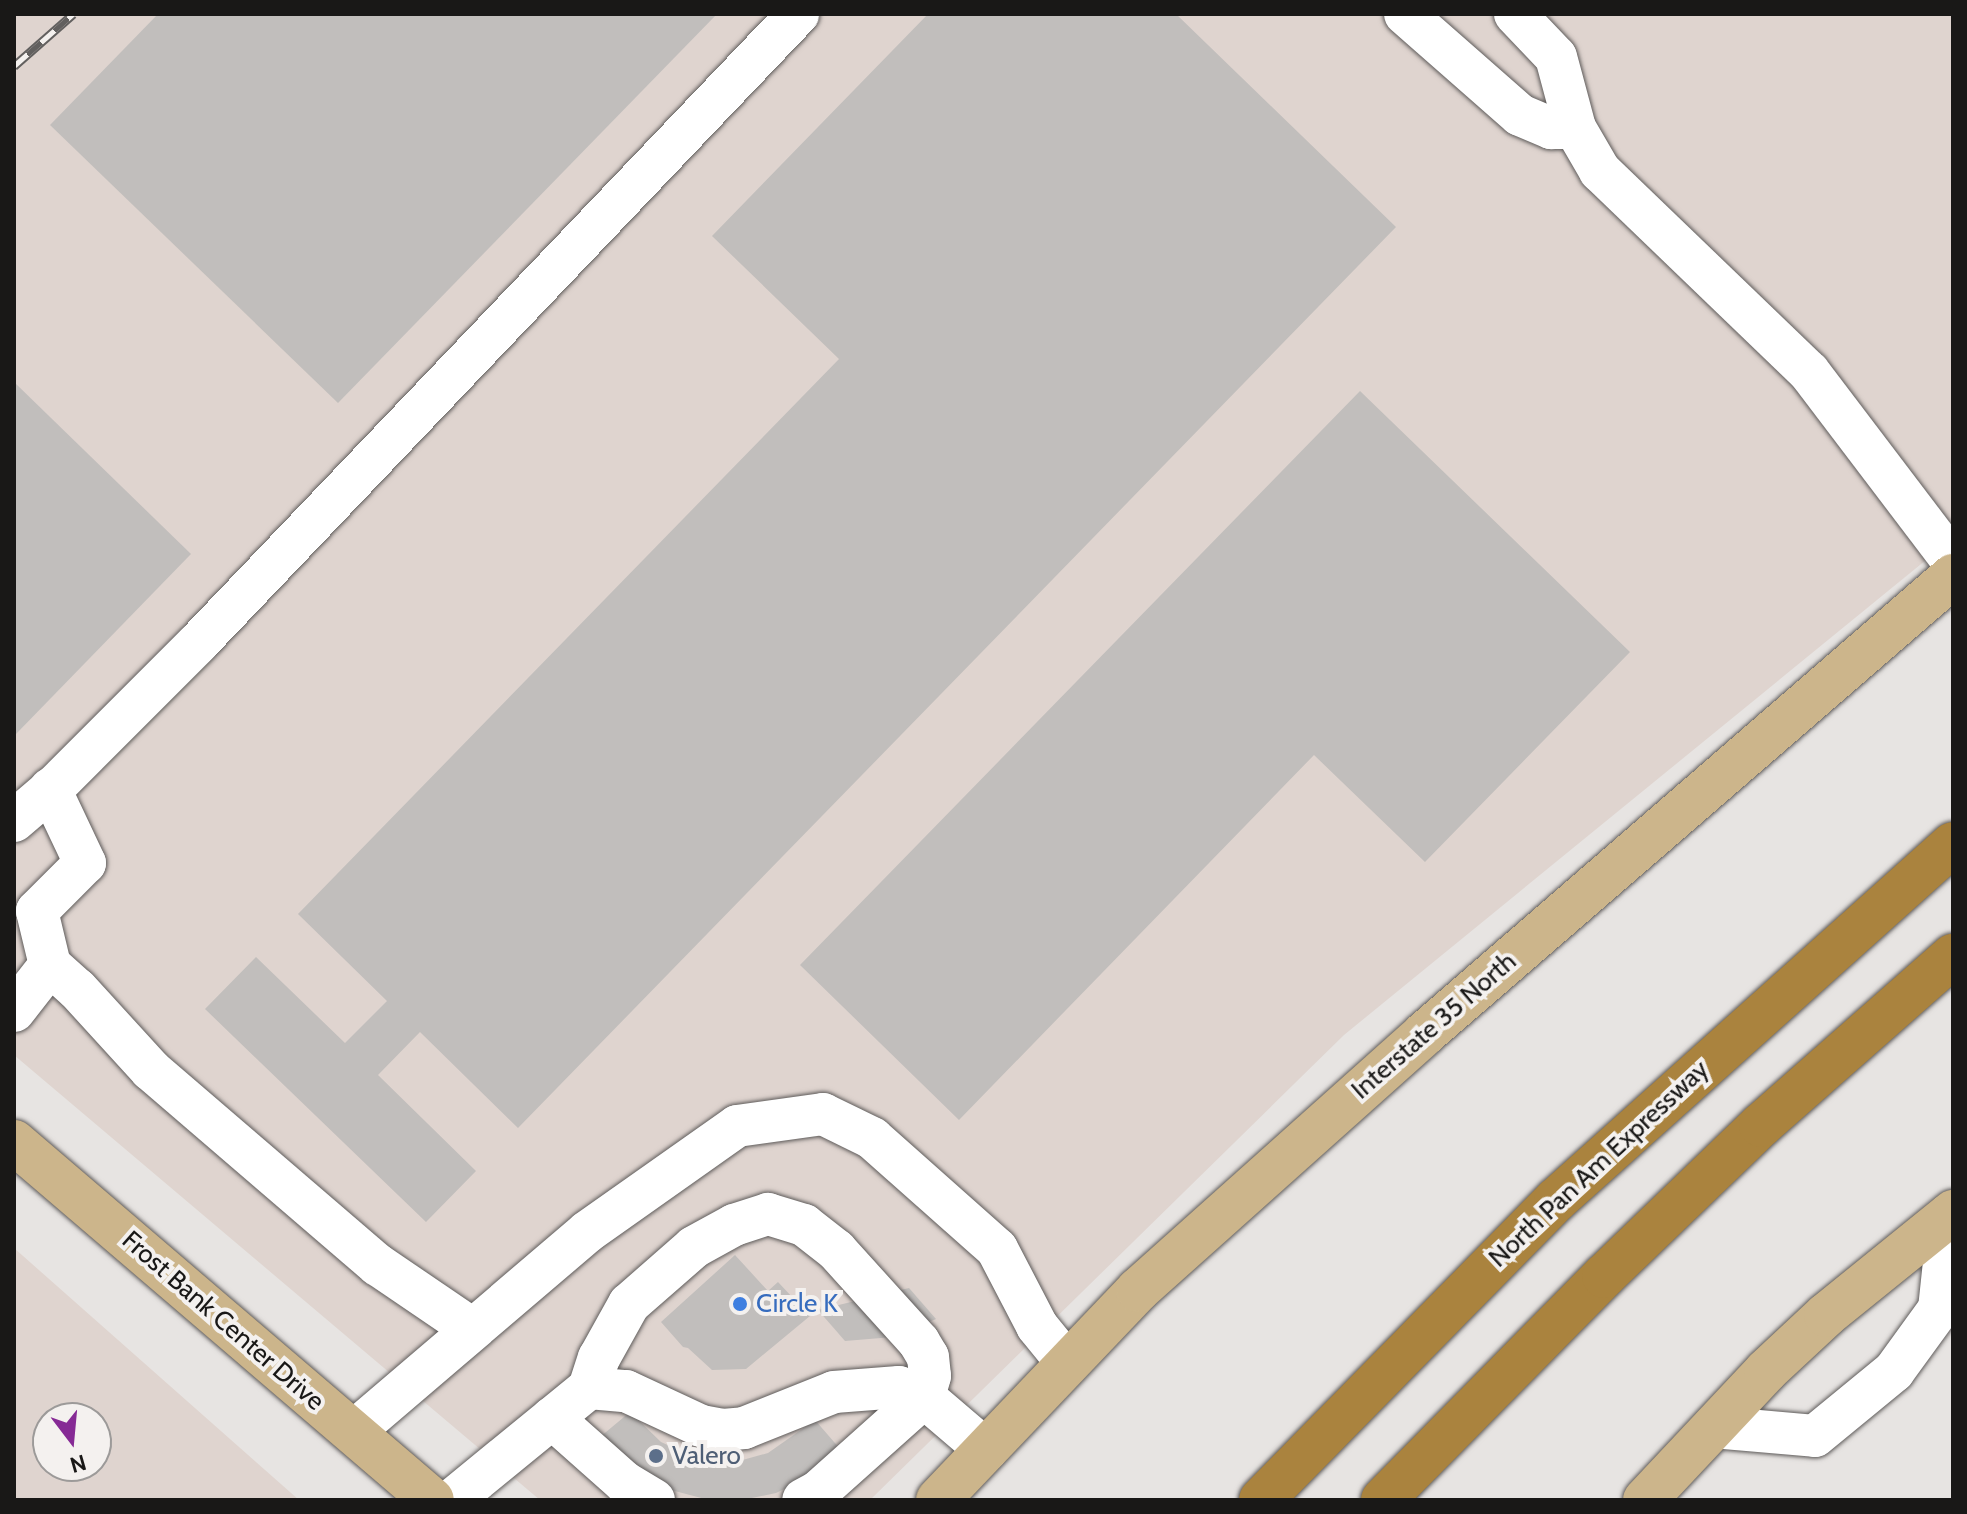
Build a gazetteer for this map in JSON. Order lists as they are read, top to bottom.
{
  "streets": {
    "highway": ["North Pan Am Expressway"],
    "main road": ["Interstate 35 North", "Frost Bank Center Drive"]
  },
  "places": ["Circle K", "Valero"],
  "north": "bottom"
}
